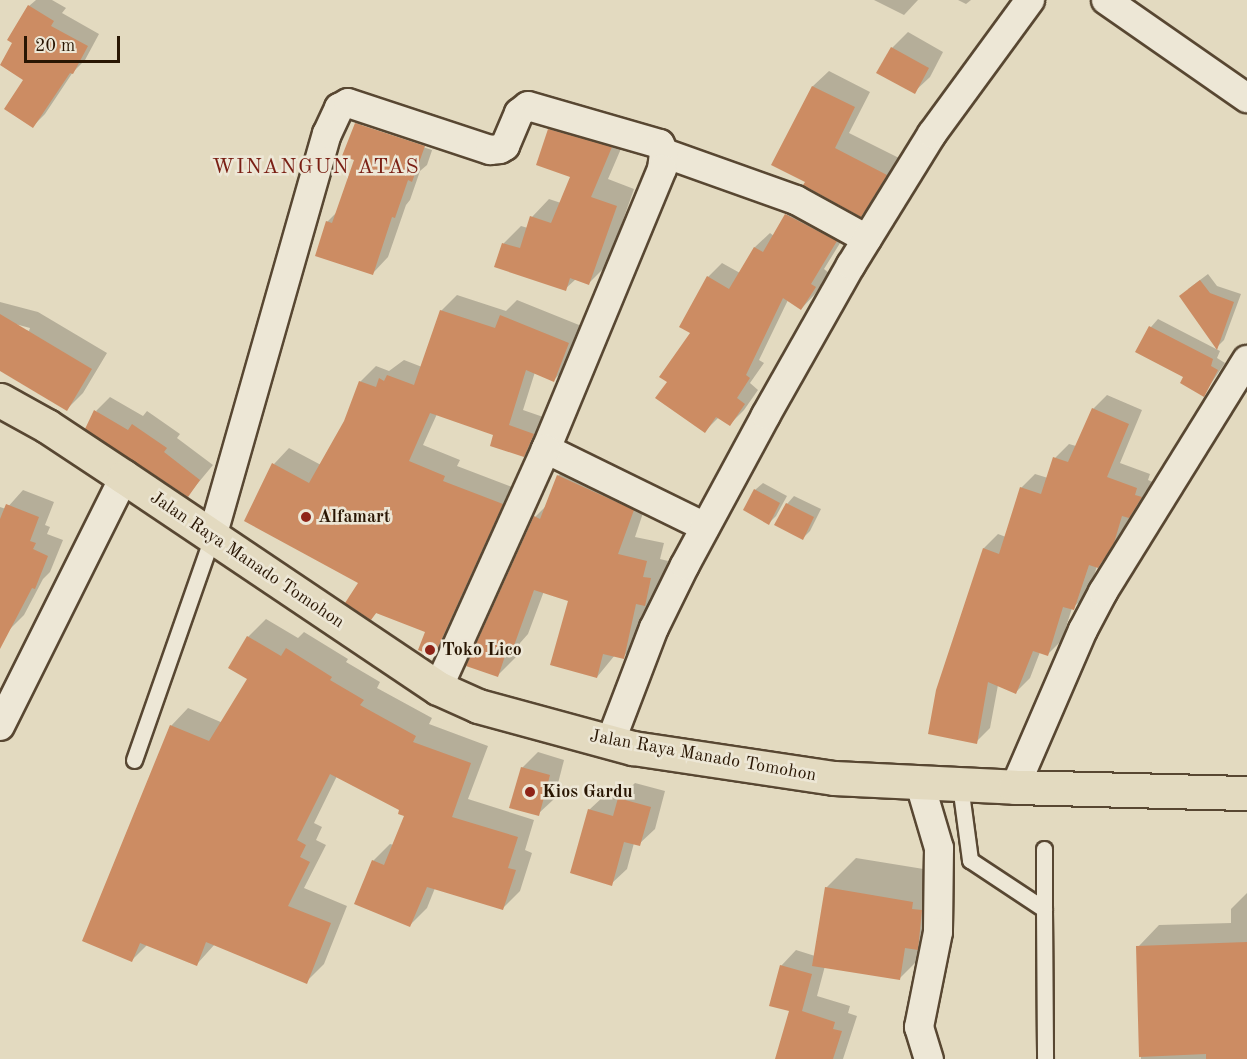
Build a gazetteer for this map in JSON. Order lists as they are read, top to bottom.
{
  "streets": {
    "highway": ["Jalan Raya Manado Tomohon"]
  },
  "districts": ["WINANGUN ATAS"],
  "places": ["Alfamart", "Toko Lico", "Kios Gardu"],
  "scale_bar": "20 m"
}
